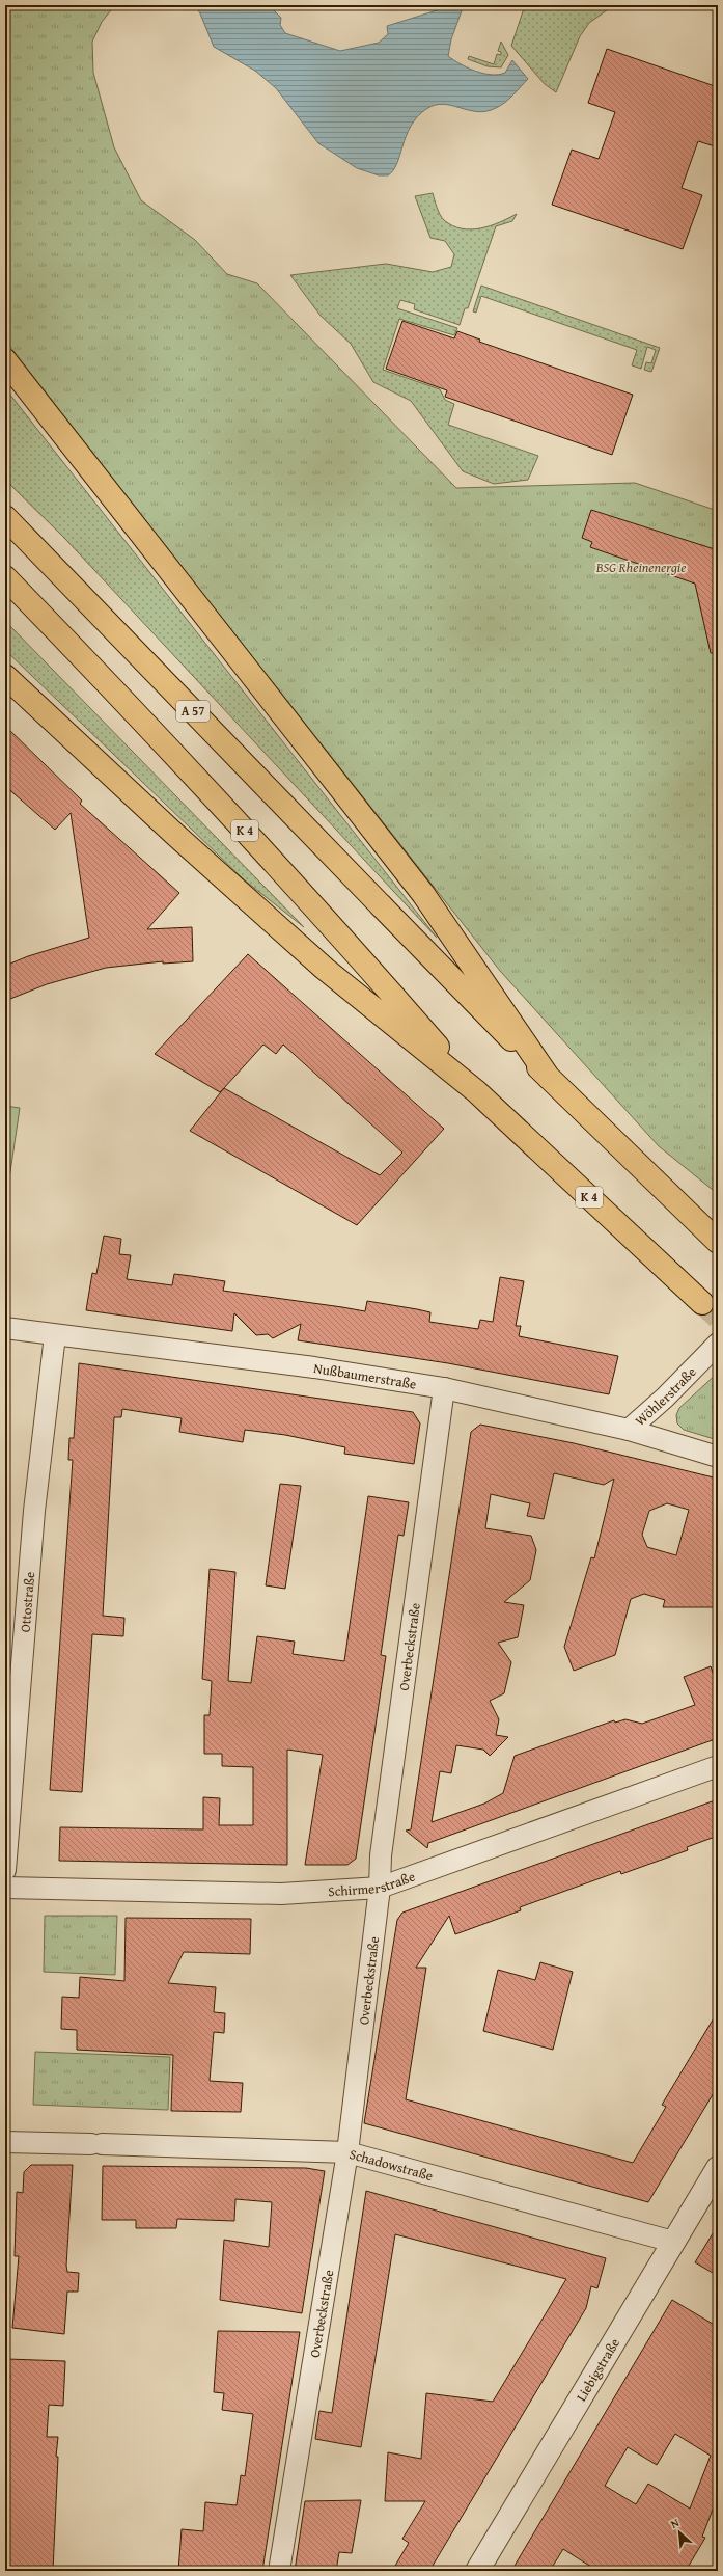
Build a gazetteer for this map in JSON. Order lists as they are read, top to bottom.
{
  "streets": {
    "highway": ["A 57", "K 4"],
    "street": [
      "Nußbaumerstraße",
      "Wöhlerstraße",
      "Ottostraße",
      "Overbeckstraße",
      "Schirmerstraße",
      "Schadowstraße",
      "Liebigstraße"
    ]
  },
  "crossings": [
    ["Nußbaumerstraße", "Wöhlerstraße"],
    ["Nußbaumerstraße", "Ottostraße"],
    ["Nußbaumerstraße", "Overbeckstraße"],
    ["Overbeckstraße", "Schirmerstraße"],
    ["Overbeckstraße", "Schadowstraße"],
    ["Schadowstraße", "Liebigstraße"]
  ],
  "parks": ["BSG Rheinenergie"],
  "north": "top left"
}
